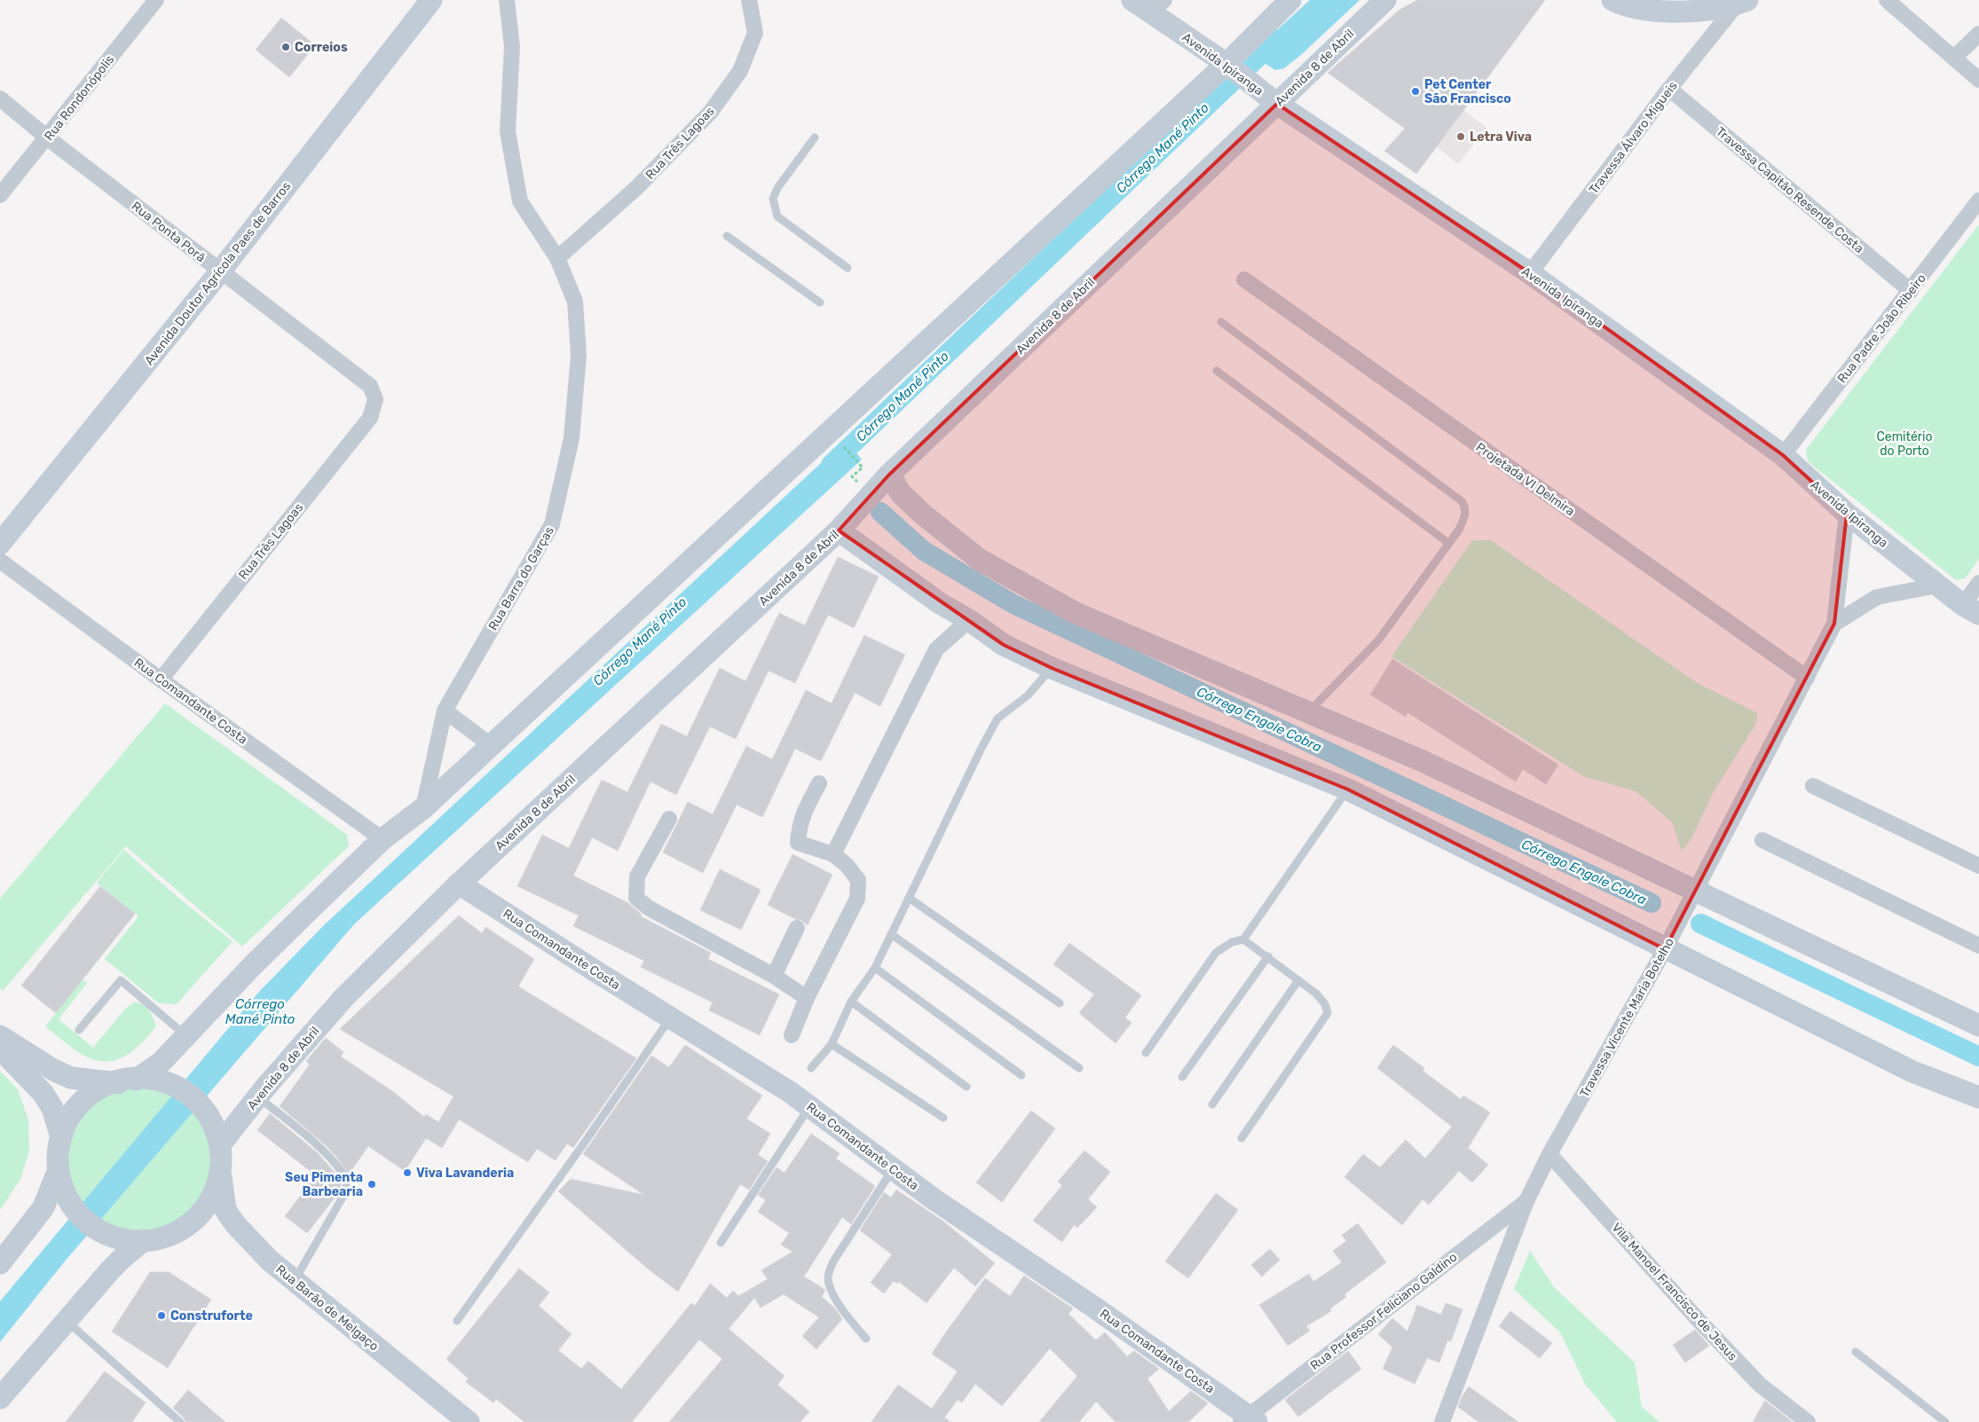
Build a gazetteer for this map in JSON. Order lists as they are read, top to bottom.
{
  "streets": {
    "street": [
      "Avenida Ipiranga",
      "Avenida 8 de Abril",
      "Rua Rondonópolis",
      "Travessa Álvaro Migueis",
      "Rua Três Lagoas",
      "Travessa Capitão Resende Costa",
      "Rua Ponta Porã",
      "Avenida Doutor Agrícola Paes de Barros",
      "Rua Padre João Ribeiro",
      "Projetada VI Delmira",
      "Rua Barra do Garças",
      "Rua Comandante Costa",
      "Travessa Vicente Maria Botelho",
      "Vila Manoel Francisco de Jesus",
      "Rua Barão de Melgaço",
      "Rua Professor Feliciano Galdino"
    ]
  },
  "crossings": [
    ["Avenida Ipiranga", "Avenida 8 de Abril"],
    ["Avenida Ipiranga", "Travessa Álvaro Migueis"],
    ["Avenida Ipiranga", "Rua Padre João Ribeiro"],
    ["Avenida Ipiranga", "Travessa Vicente Maria Botelho"],
    ["Avenida 8 de Abril", "Rua Comandante Costa"],
    ["Rua Rondonópolis", "Rua Ponta Porã"],
    ["Travessa Álvaro Migueis", "Travessa Capitão Resende Costa"],
    ["Rua Três Lagoas", "Rua Ponta Porã"],
    ["Rua Três Lagoas", "Rua Barra do Garças"],
    ["Rua Três Lagoas", "Rua Comandante Costa"],
    ["Travessa Capitão Resende Costa", "Rua Padre João Ribeiro"],
    ["Rua Ponta Porã", "Avenida Doutor Agrícola Paes de Barros"],
    ["Projetada VI Delmira", "Travessa Vicente Maria Botelho"],
    ["Rua Comandante Costa", "Rua Professor Feliciano Galdino"],
    ["Travessa Vicente Maria Botelho", "Vila Manoel Francisco de Jesus"],
    ["Travessa Vicente Maria Botelho", "Rua Professor Feliciano Galdino"]
  ],
  "water": ["Córrego Mané Pinto", "Córrego Engole Cobra"],
  "parks": ["Cemitério do Porto"],
  "places": [
    "Correios",
    "Pet Center São Francisco",
    "Letra Viva",
    "Viva Lavanderia",
    "Seu Pimenta Barbearia",
    "Construforte"
  ]
}
